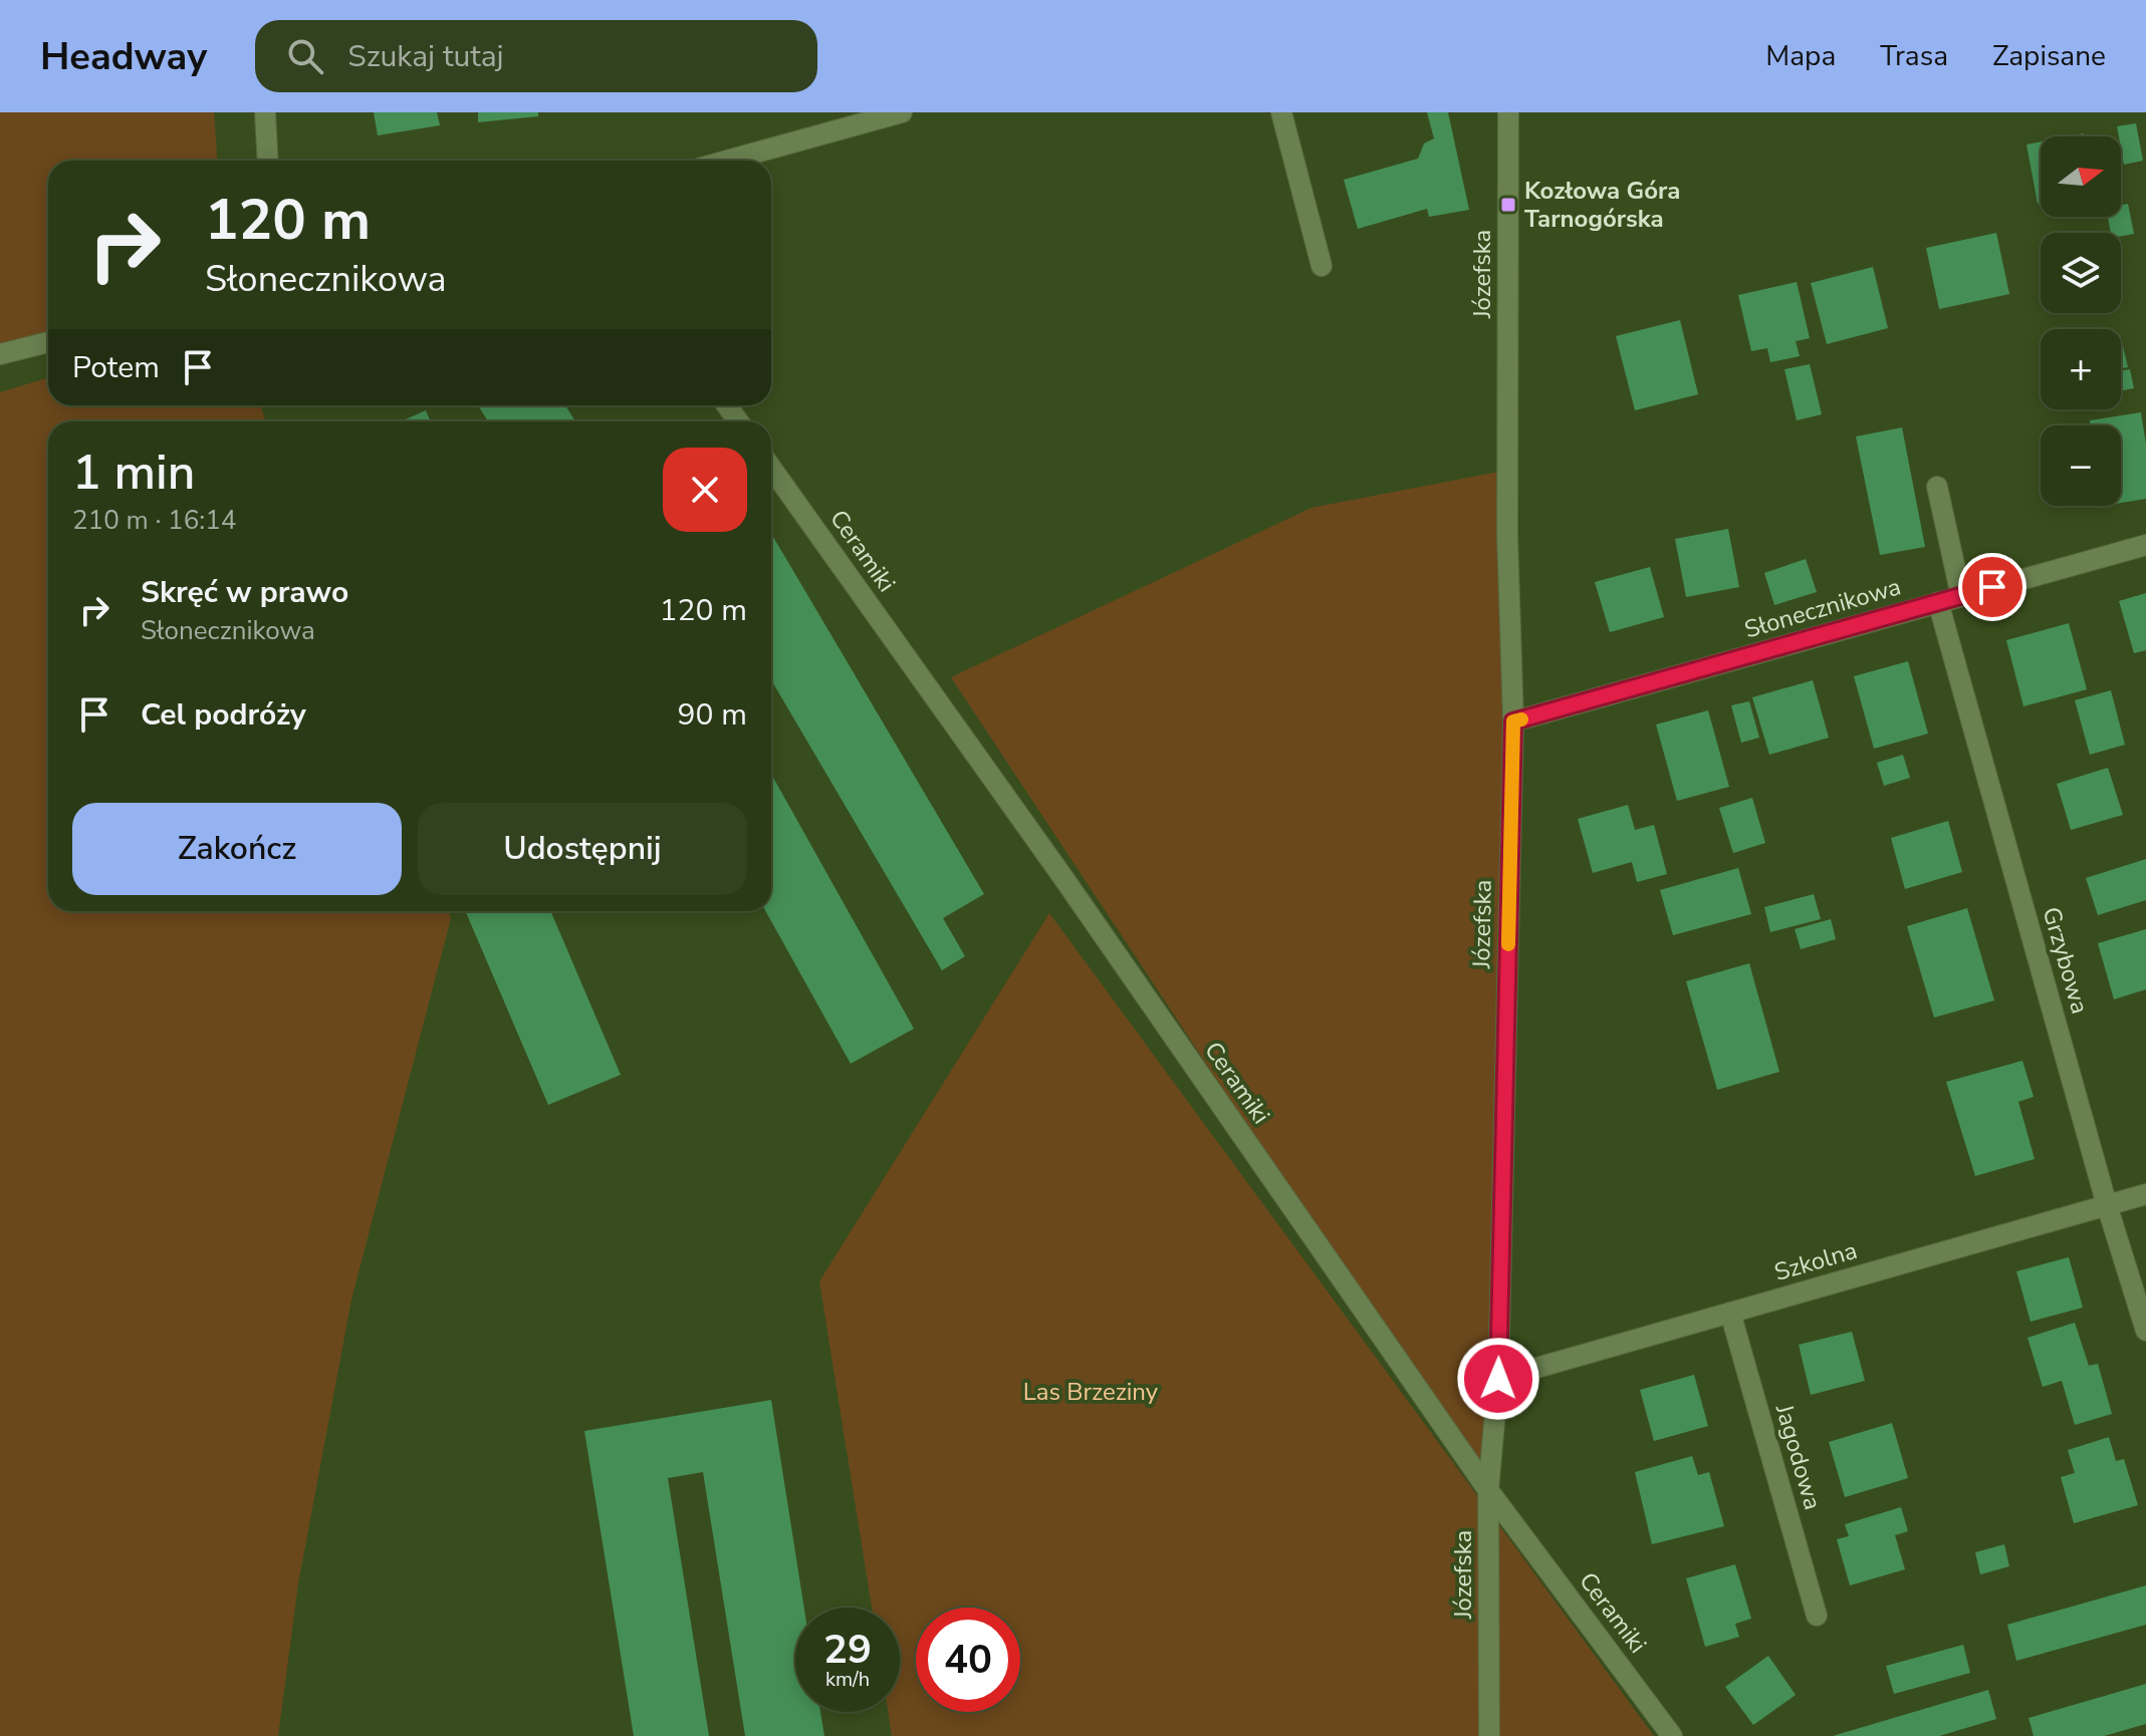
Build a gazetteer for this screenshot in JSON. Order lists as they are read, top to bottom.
{
  "streets": {
    "street": [
      "Józefska",
      "Ceramiki",
      "Słonecznikowa",
      "Grzybowa",
      "Szkolna",
      "Jagodowa"
    ]
  },
  "crossings": [
    ["Józefska", "Ceramiki"],
    ["Józefska", "Słonecznikowa"],
    ["Józefska", "Szkolna"],
    ["Słonecznikowa", "Grzybowa"],
    ["Grzybowa", "Szkolna"],
    ["Szkolna", "Jagodowa"]
  ],
  "parks": ["Las Brzeziny"],
  "places": {
    "transit": ["Kozłowa Góra Tarnogórska"]
  },
  "north": "right",
  "page": {
    "header": "Headway",
    "search": "Szukaj tutaj",
    "nav": ["Mapa", "Trasa", "Zapisane"],
    "map_buttons": ["+", "−"],
    "turn": ["120 m", "Słonecznikowa"],
    "then": "Potem",
    "heading": ["1 min", "210 m · 16:14"],
    "list": [
      {
        "name": "Skręć w prawo",
        "note": "Słonecznikowa",
        "value": "120 m"
      },
      {
        "name": "Cel podróży",
        "value": "90 m"
      }
    ],
    "buttons": ["Zakończ", "Udostępnij"],
    "speed": "29 km/h",
    "limit": "40"
  }
}
